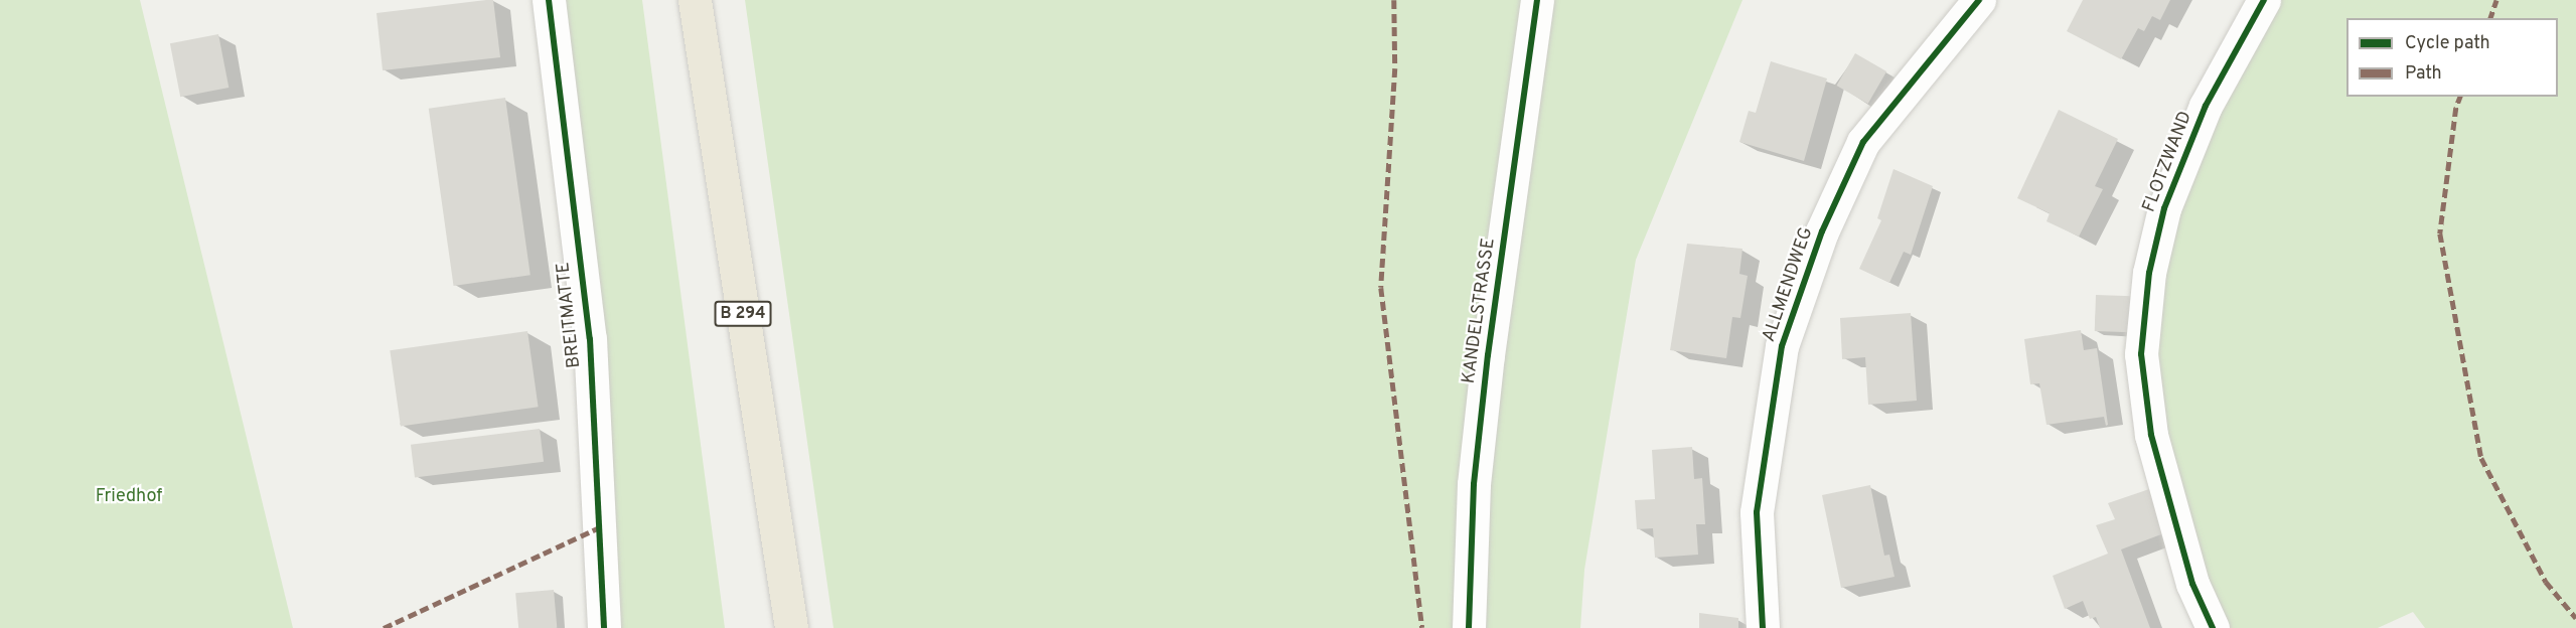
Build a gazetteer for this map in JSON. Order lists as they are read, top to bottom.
{
  "streets": {
    "highway": ["B 294"],
    "street": [
      "FLOTZWAND",
      "ALLMENDWEG",
      "KANDELSTRASSE",
      "BREITMATTE"
    ]
  },
  "parks": ["Friedhof"],
  "legend": ["Cycle path", "Path"]
}
